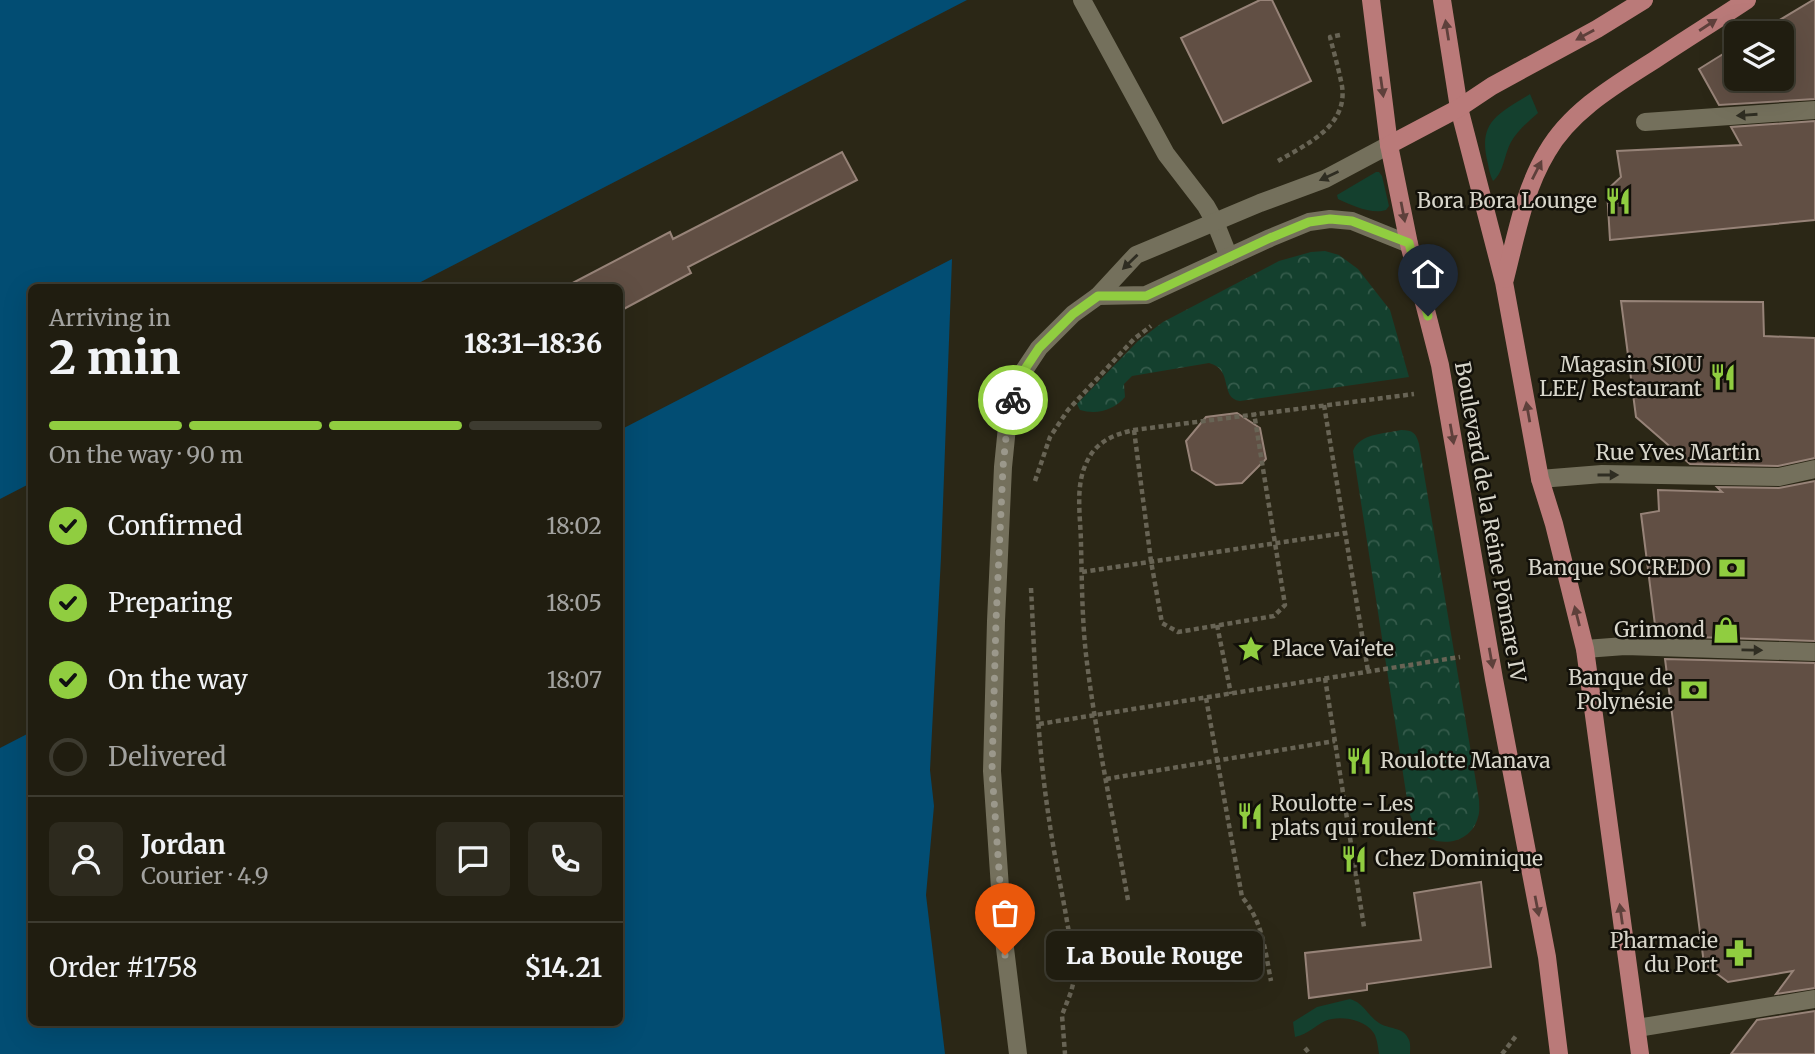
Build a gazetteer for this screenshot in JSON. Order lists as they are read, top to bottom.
{
  "streets": {
    "main road": ["Boulevard de la Reine Pōmare IV"],
    "street": ["Rue Yves Martin"]
  },
  "one_way": ["Rue Yves Martin"],
  "places": {
    "restaurant": [
      "Bora Bora Lounge",
      "Magasin SIOU LEE/ Restaurant",
      "Roulotte Manava",
      "Roulotte - Les plats qui roulent",
      "Chez Dominique"
    ],
    "bank": ["Banque SOCREDO", "Banque de Polynésie"],
    "shop": ["Grimond"],
    "place": ["Place Vai'ete"],
    "pharmacy": ["Pharmacie du Port"],
    "other": ["La Boule Rouge"]
  },
  "page": {
    "heading": ["2 min", "Arriving in", "18:31–18:36"],
    "panel": [
      "Jordan",
      "Courier · 4.9",
      "Order #1758",
      "$14.21"
    ],
    "bar": "On the way · 90 m",
    "list": [
      ["Confirmed", "18:02"],
      ["Preparing", "18:05"],
      ["On the way", "18:07"],
      "Delivered"
    ],
    "bubble": "La Boule Rouge"
  }
}
